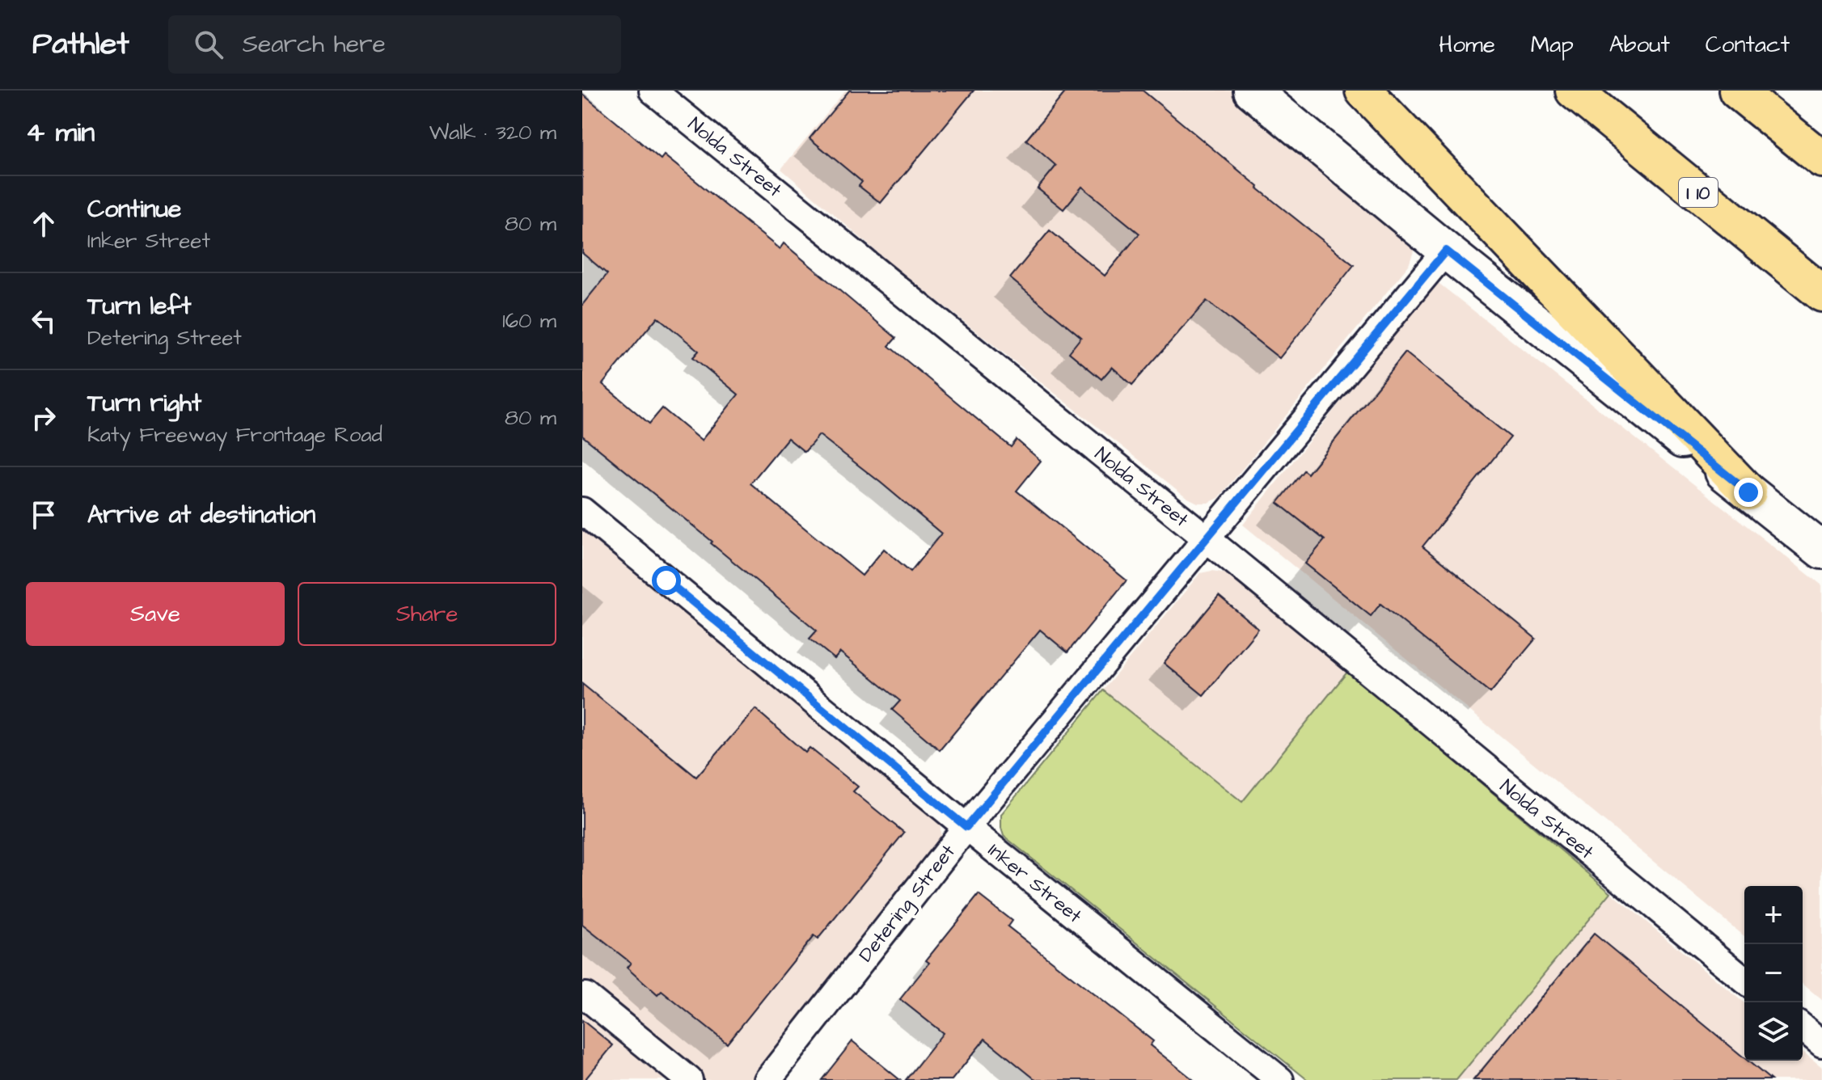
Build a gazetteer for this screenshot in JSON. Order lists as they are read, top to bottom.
{
  "streets": {
    "highway": ["I 10"],
    "street": ["Nolda Street", "Inker Street", "Detering Street"]
  },
  "crossings": [
    ["Nolda Street", "Detering Street"],
    ["Inker Street", "Detering Street"]
  ],
  "page": {
    "header": "Pathlet",
    "search": "Search here",
    "nav": [
      "Home",
      "Map",
      "About",
      "Contact"
    ],
    "heading": ["4 min", "Walk · 320 m"],
    "list": [
      ["Continue", "Inker Street", "80 m"],
      ["Turn left", "Detering Street", "160 m"],
      ["Turn right", "Katy Freeway Frontage Road", "80 m"],
      "Arrive at destination"
    ],
    "buttons": ["Save", "Share"],
    "map_buttons": ["+", "−"]
  }
}
